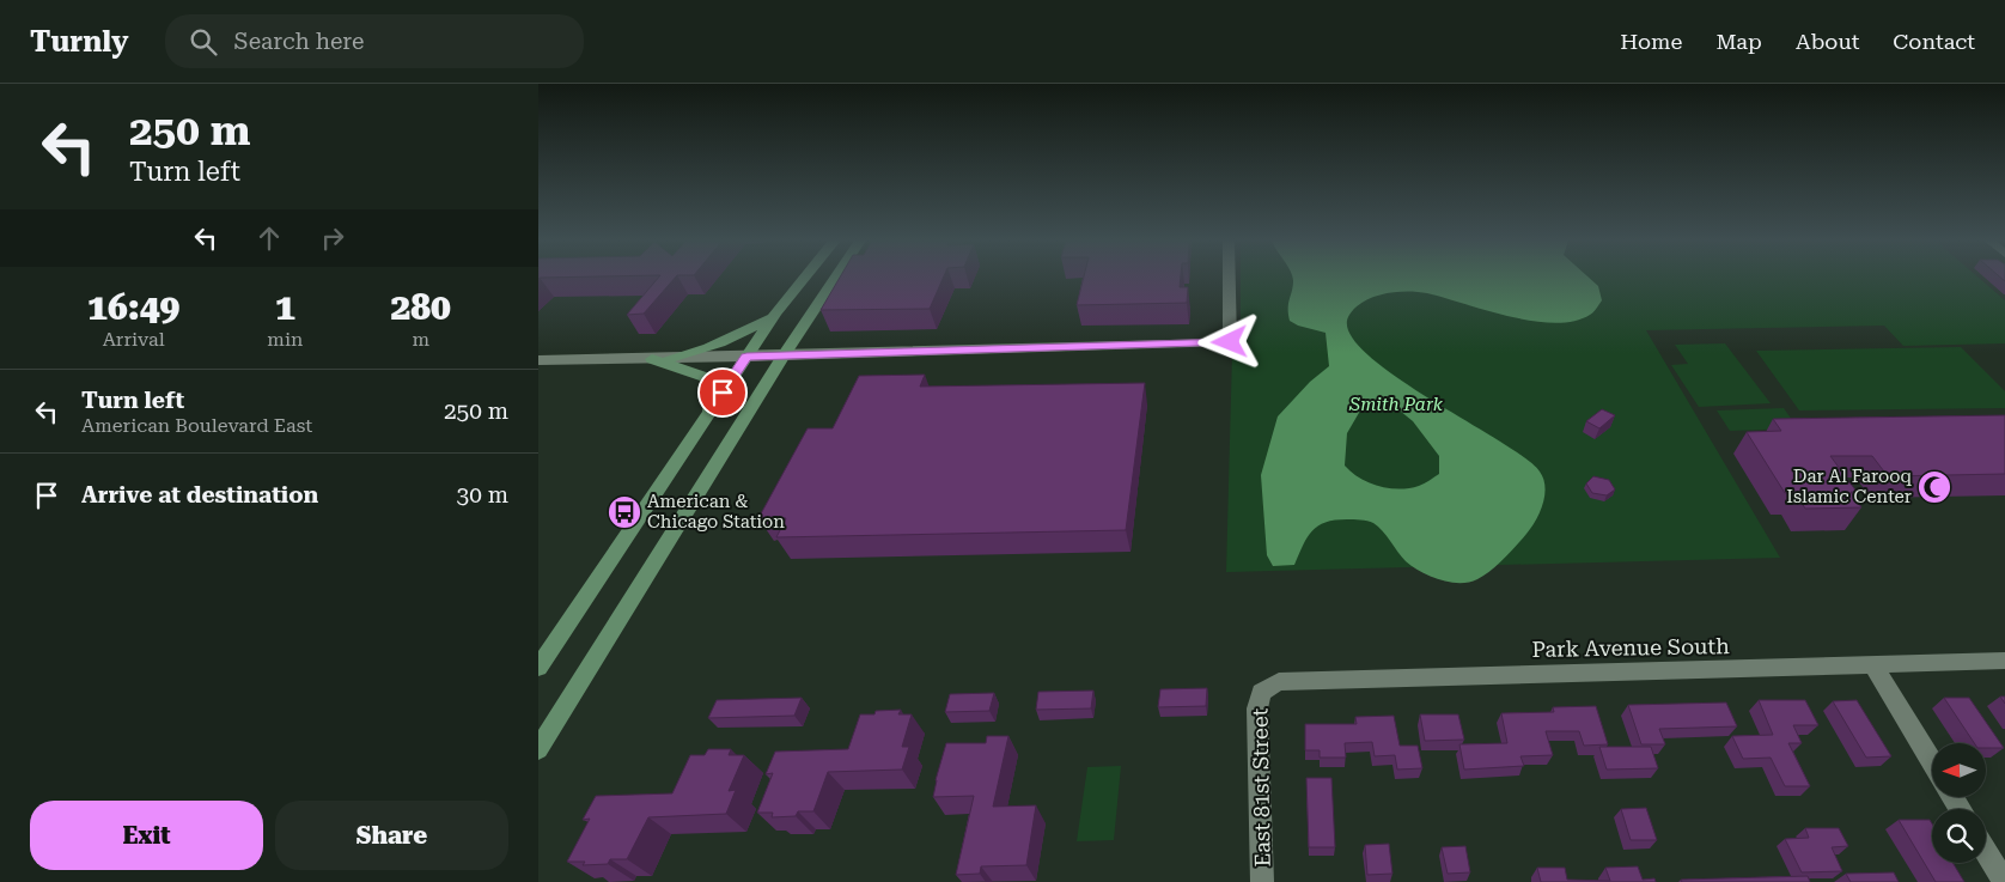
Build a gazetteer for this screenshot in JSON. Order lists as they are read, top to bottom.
{
  "streets": {
    "street": ["Park Avenue South", "East 81st Street"]
  },
  "crossings": [
    ["Park Avenue South", "East 81st Street"]
  ],
  "parks": ["Smith Park"],
  "places": {
    "mosque": ["Dar Al Farooq Islamic Center"],
    "bus stop": ["American & Chicago Station"]
  },
  "north": "left",
  "page": {
    "header": "Turnly",
    "search": "Search here",
    "nav": [
      "Home",
      "Map",
      "About",
      "Contact"
    ],
    "turn": ["250 m", "Turn left"],
    "eta": [
      "16:49",
      "Arrival",
      "1",
      "min",
      "280",
      "m"
    ],
    "list": [
      {
        "name": "Turn left",
        "note": "American Boulevard East",
        "value": "250 m"
      },
      {
        "name": "Arrive at destination",
        "value": "30 m"
      }
    ],
    "buttons": ["Exit", "Share"]
  }
}
